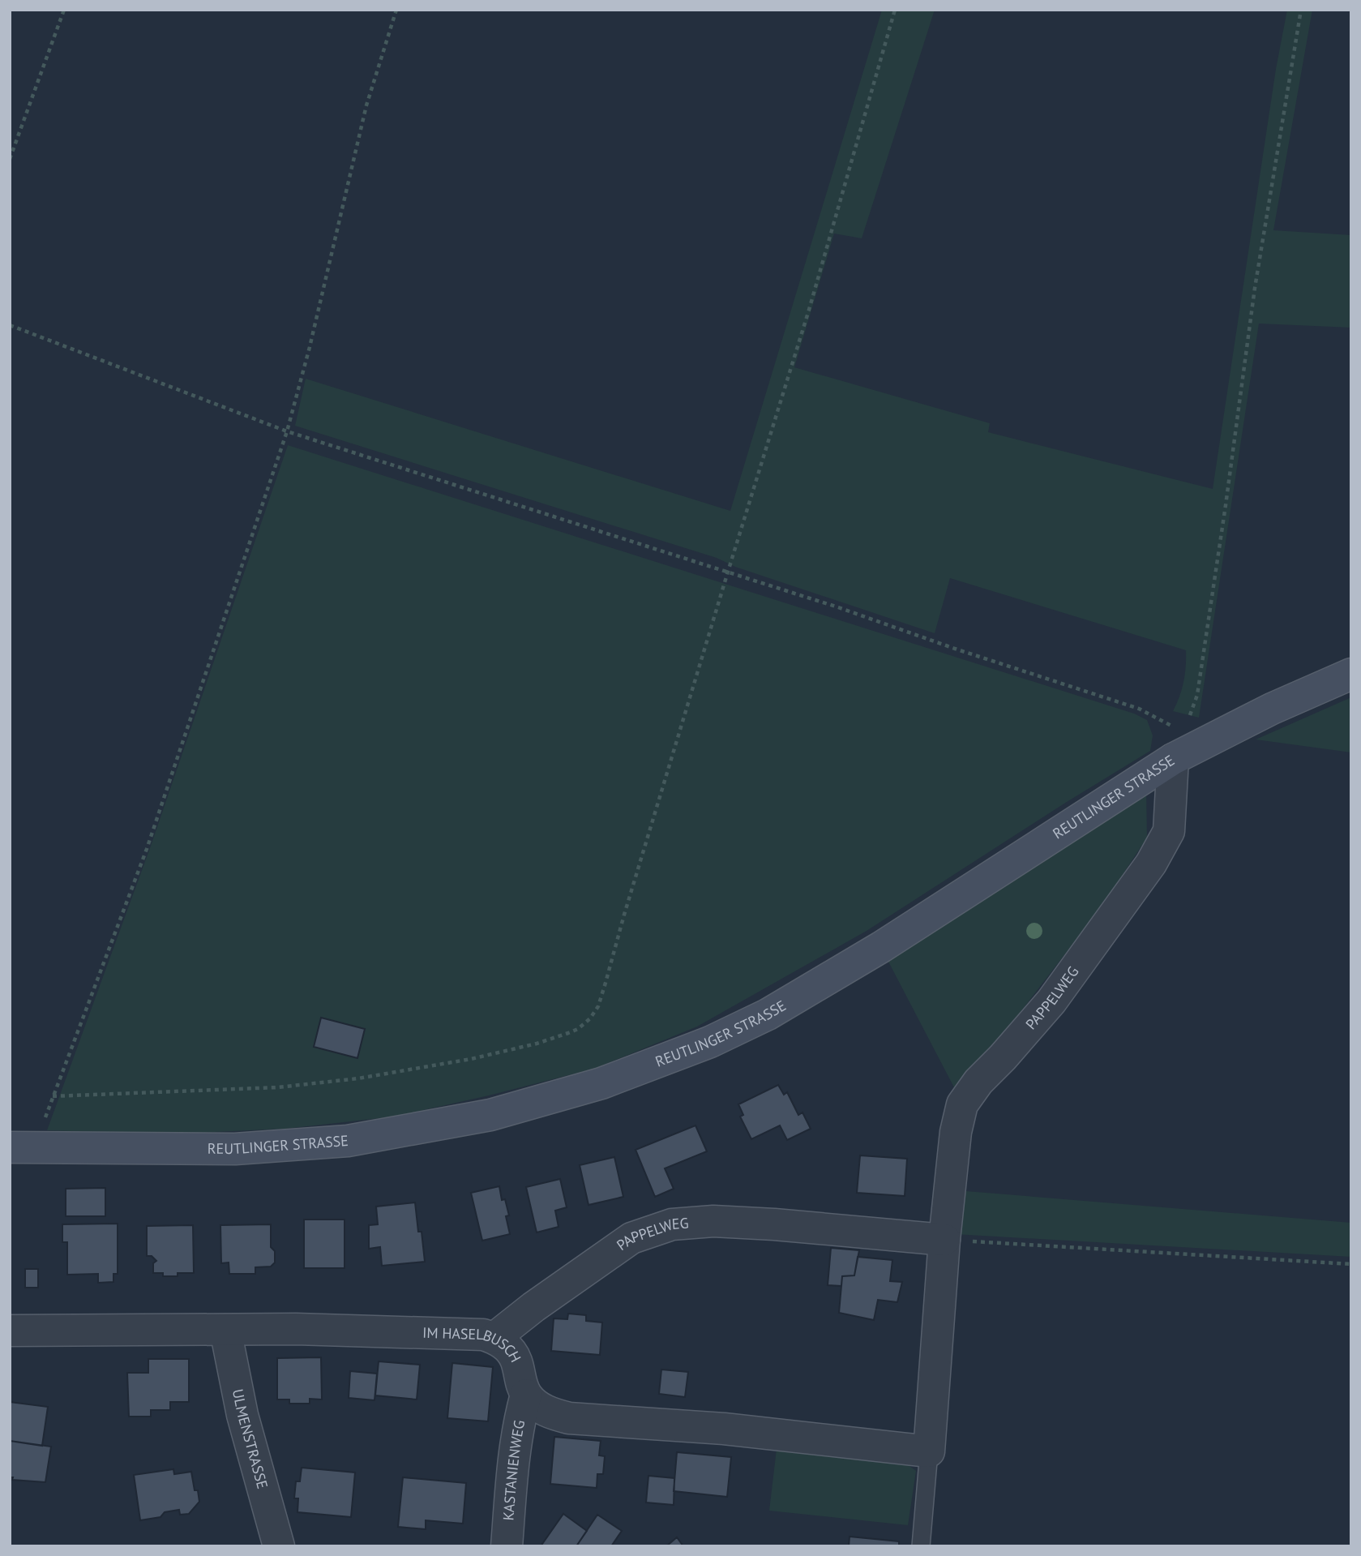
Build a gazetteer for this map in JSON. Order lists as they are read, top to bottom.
{
  "streets": {
    "street": [
      "REUTLINGER STRASSE",
      "PAPPELWEG",
      "IM HASELBUSCH",
      "ULMENSTRASSE",
      "KASTANIENWEG"
    ]
  },
  "crossings": [
    ["REUTLINGER STRASSE", "PAPPELWEG"],
    ["PAPPELWEG", "IM HASELBUSCH"],
    ["IM HASELBUSCH", "ULMENSTRASSE"],
    ["IM HASELBUSCH", "KASTANIENWEG"]
  ]
}
